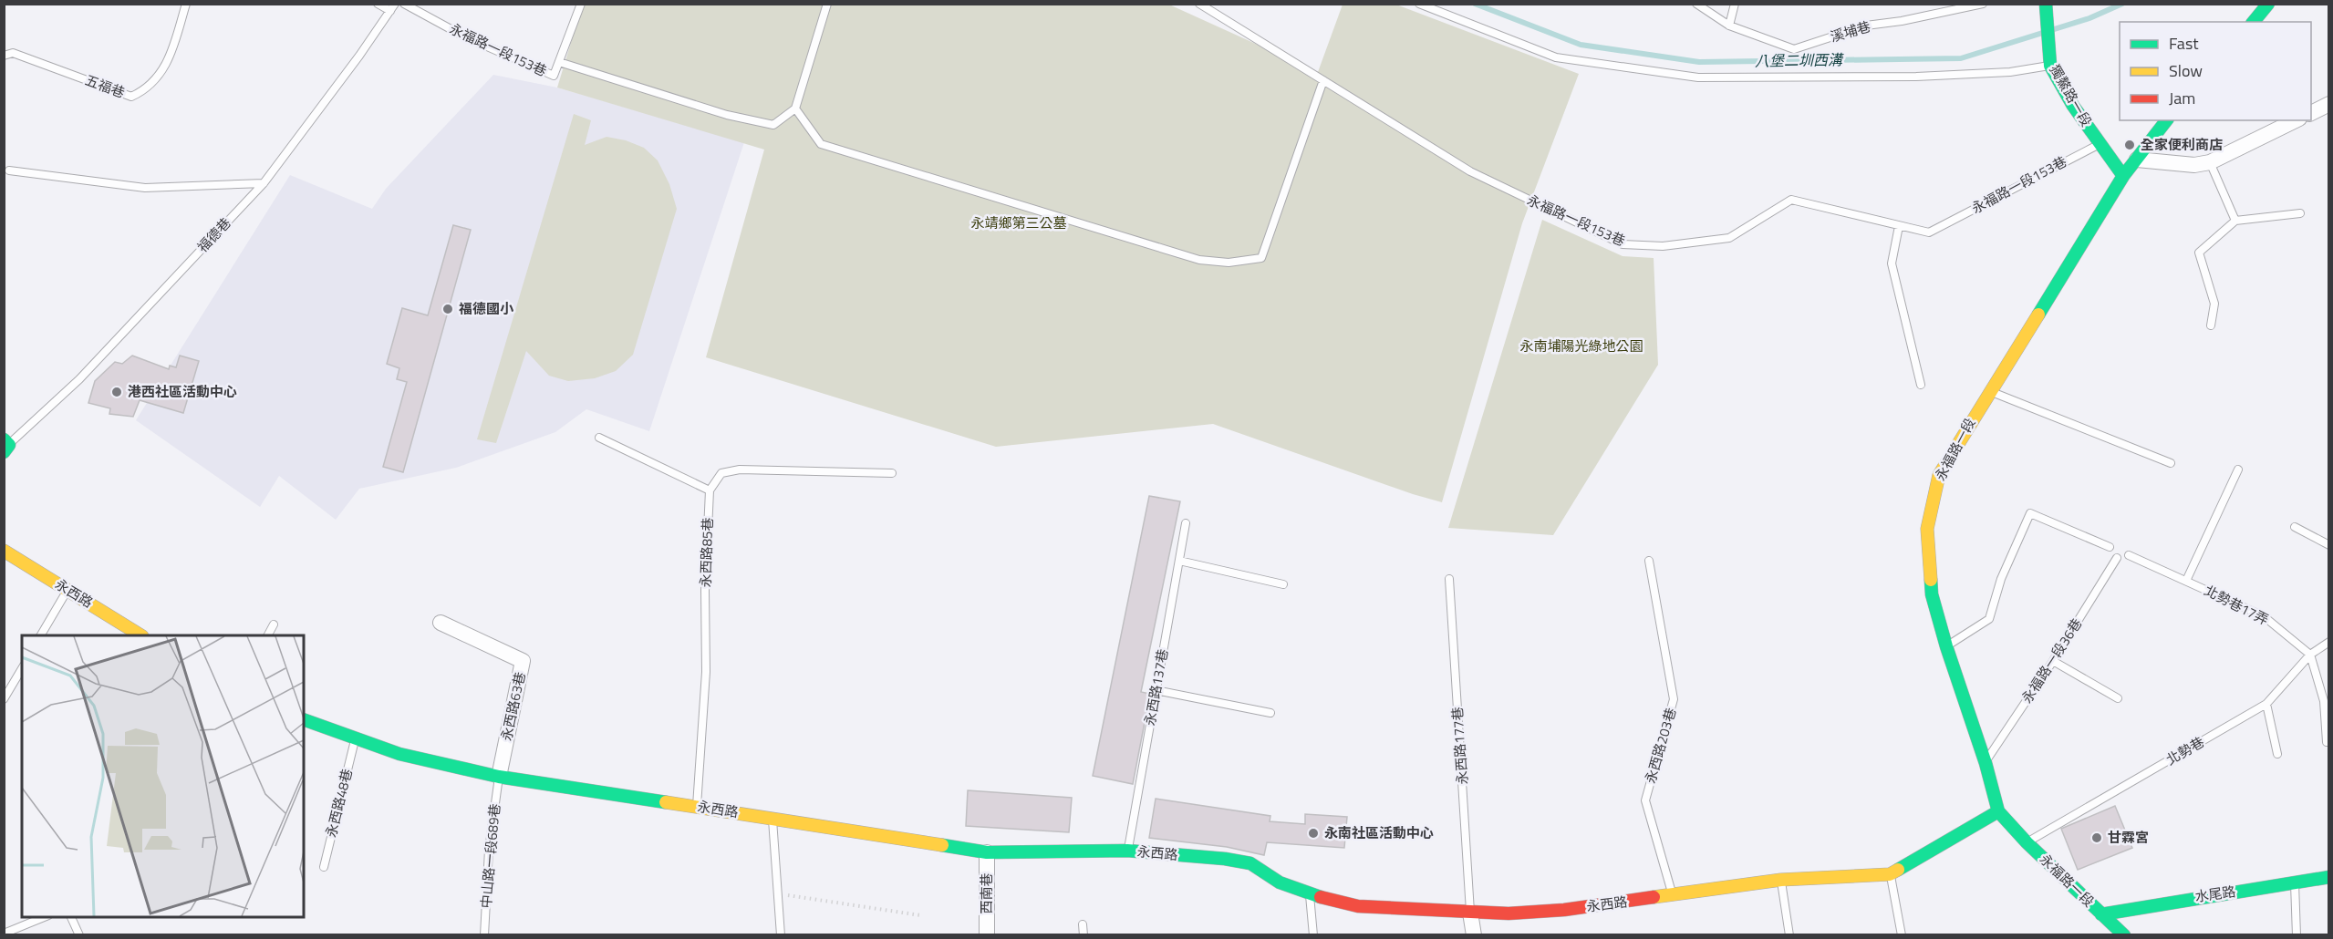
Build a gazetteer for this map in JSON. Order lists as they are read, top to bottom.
{
  "streets": {
    "street": [
      "獨鰲路一段",
      "永福路一段",
      "永西路",
      "永西路63巷",
      "西南巷",
      "水尾路"
    ],
    "lane": [
      "溪埔巷",
      "永福路一段153巷",
      "五福巷",
      "福德巷",
      "永西路85巷",
      "北勢巷17弄",
      "永福路一段36巷",
      "永西路137巷",
      "永西路177巷",
      "永西路203巷",
      "北勢巷",
      "永西路48巷",
      "中山路一段689巷"
    ]
  },
  "crossings": [
    ["永福路一段153巷", "獨鰲路一段"],
    ["獨鰲路一段", "永福路一段"],
    ["永福路一段", "永西路"],
    ["永福路一段", "永福路一段36巷"],
    ["永福路一段", "北勢巷"],
    ["永福路一段", "水尾路"],
    ["永西路85巷", "永西路"],
    ["永西路", "永西路137巷"],
    ["永西路", "永西路63巷"],
    ["永西路", "永西路177巷"],
    ["永西路", "永西路203巷"],
    ["永西路", "永西路48巷"],
    ["永西路", "中山路一段689巷"],
    ["永西路", "西南巷"],
    ["北勢巷17弄", "北勢巷"],
    ["永西路63巷", "中山路一段689巷"]
  ],
  "water": ["八堡二圳西溝"],
  "parks": ["永靖鄉第三公墓", "永南埔陽光綠地公園"],
  "places": [
    "全家便利商店",
    "福德國小",
    "港西社區活動中心",
    "永南社區活動中心",
    "甘霖宮"
  ],
  "legend": ["Fast", "Slow", "Jam"]
}
